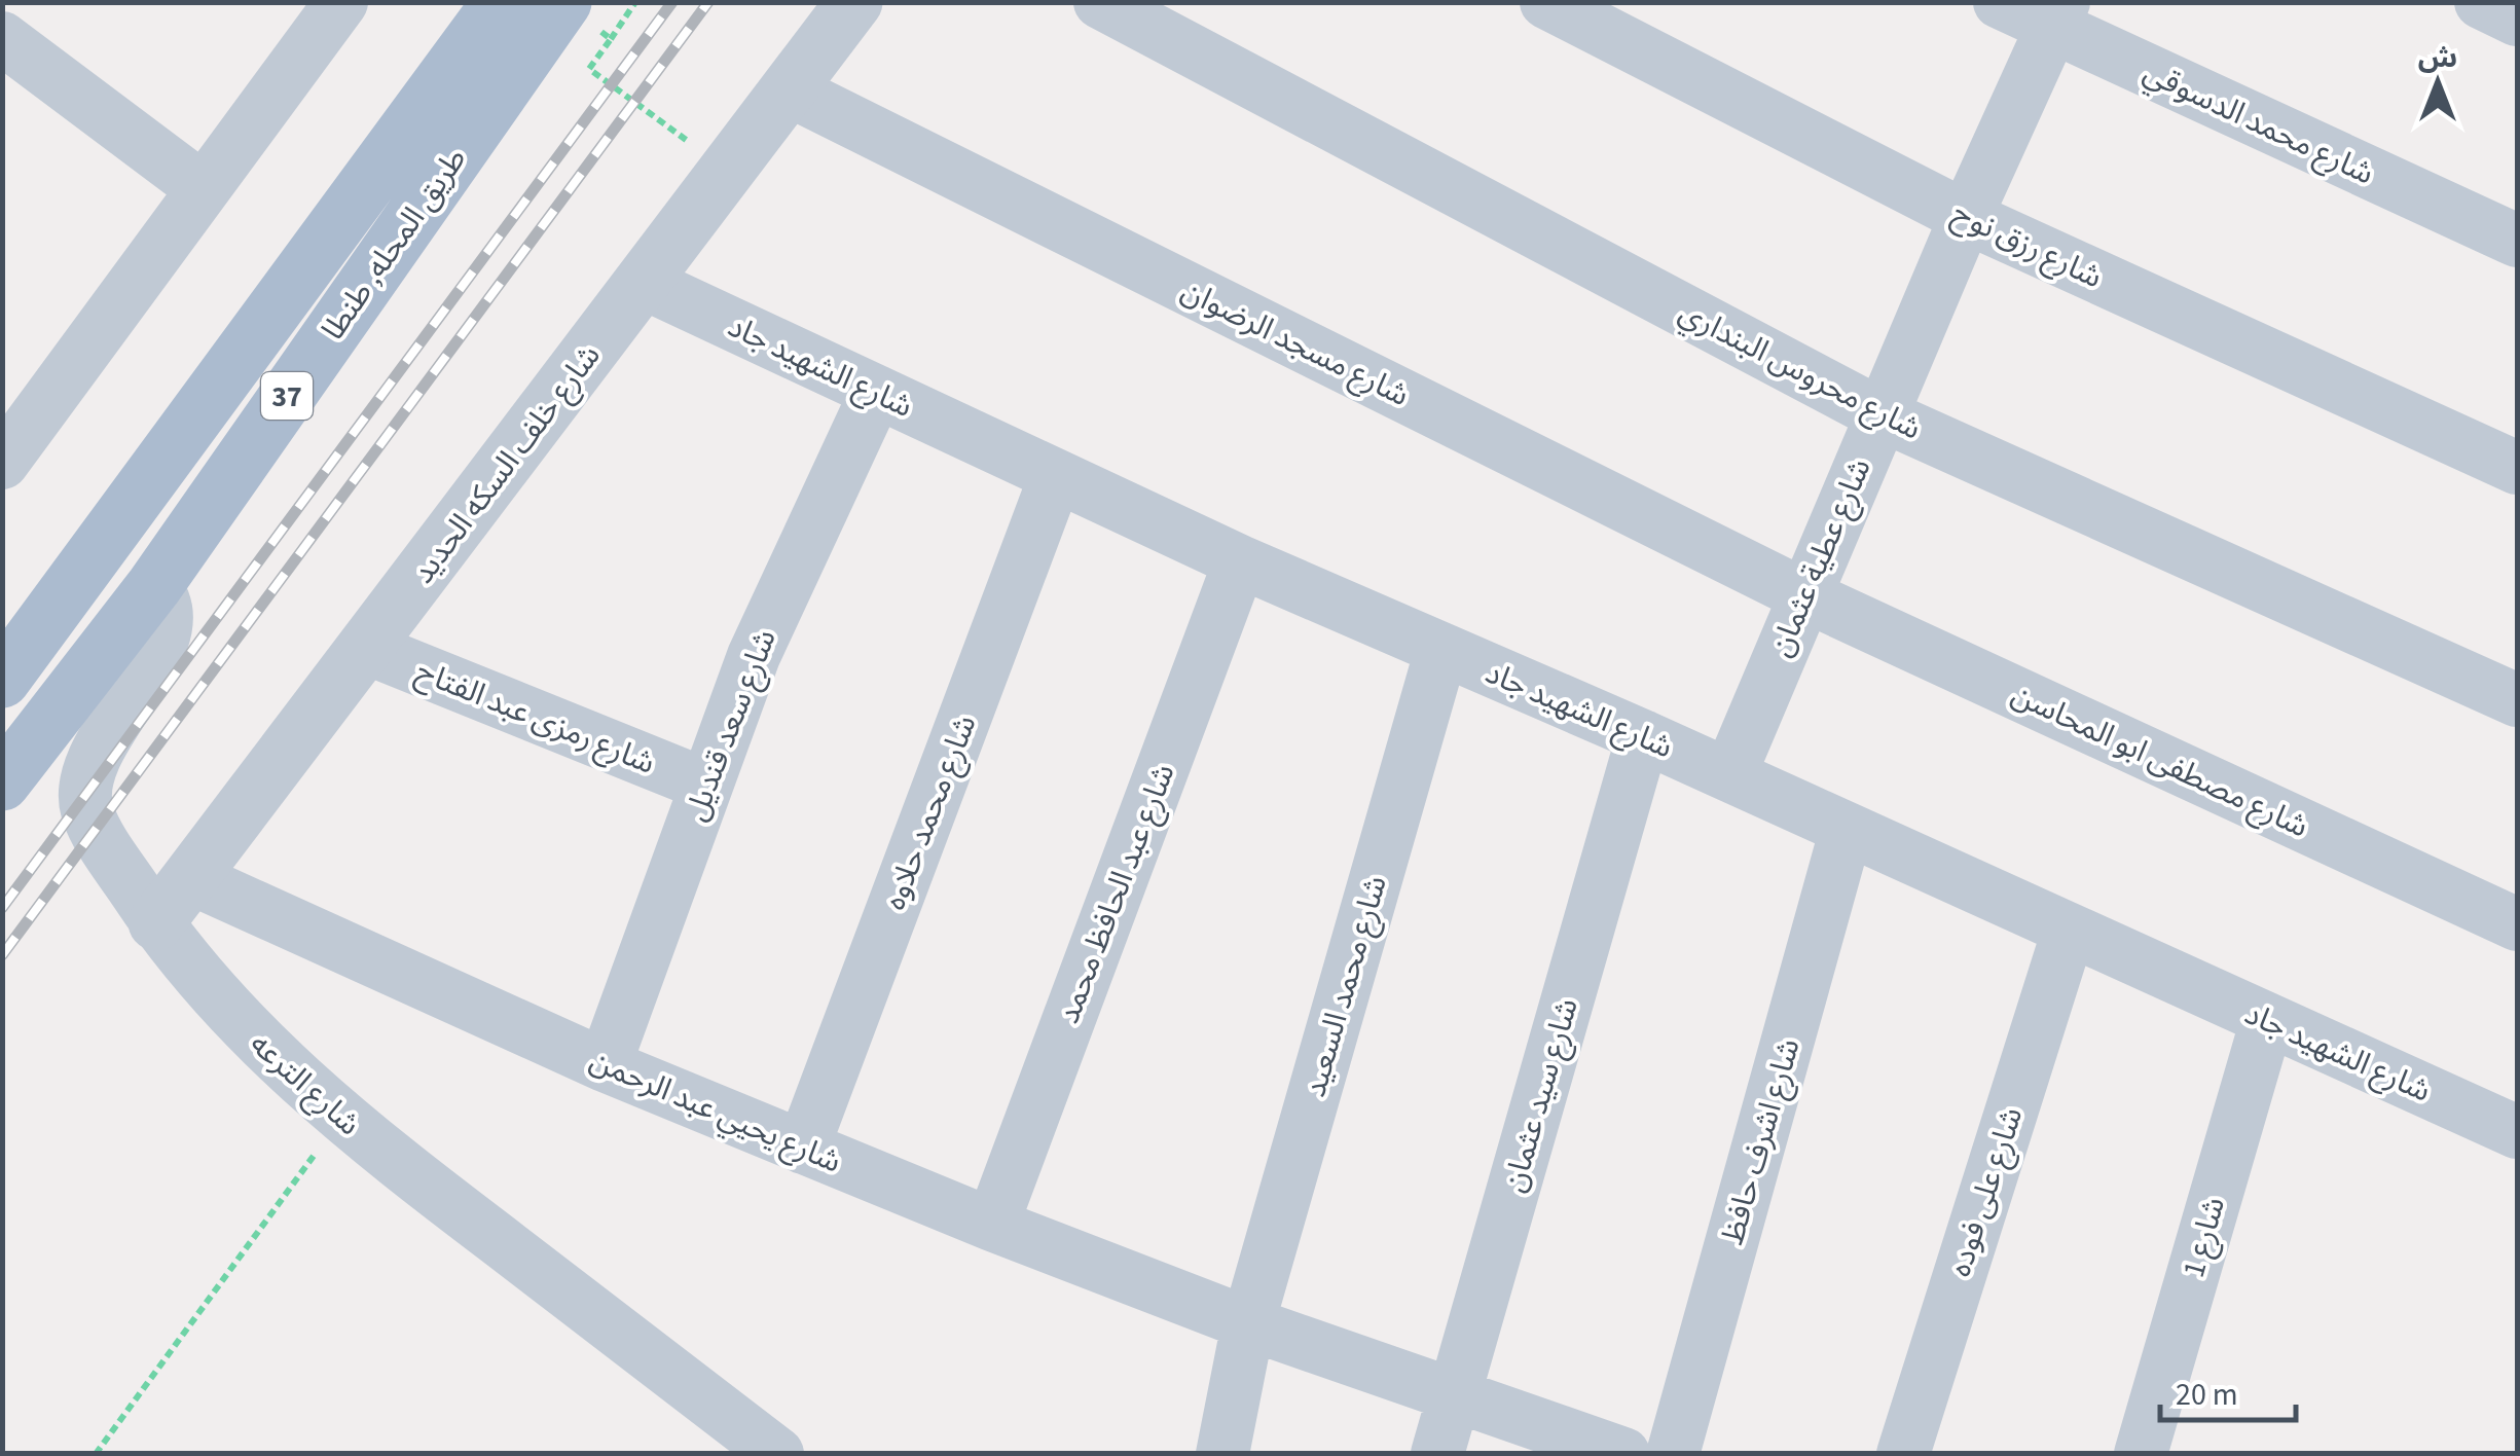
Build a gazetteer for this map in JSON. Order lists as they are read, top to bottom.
{
  "streets": {
    "main road": ["طريق المحله, طنطا", "37"],
    "street": [
      "شارع محمد الدسوقي",
      "شارع رزق نوح",
      "شارع مسجد الرضوان",
      "شارع الشهيد جاد",
      "شارع محروس البنداري",
      "شارع خلف السكه الحديد",
      "شارع عطية عثمان",
      "شارع رمزى عبد الفتاح",
      "شارع سعد قنديل",
      "شارع مصطفى ابو المحاسن",
      "شارع محمد حلاوه",
      "شارع عبد الحافظ محمد",
      "شارع محمد السعيد",
      "شارع الترعه",
      "شارع سيد عثمان",
      "شارع يحيي عبد الرحمن",
      "شارع اشرف حافظ",
      "شارع على فوده",
      "شارع 1"
    ]
  },
  "crossings": [
    ["شارع محمد الدسوقي", "شارع عطية عثمان"],
    ["طريق المحله, طنطا", "شارع الترعه"],
    ["شارع رزق نوح", "شارع عطية عثمان"],
    ["شارع مسجد الرضوان", "شارع خلف السكه الحديد"],
    ["شارع مسجد الرضوان", "شارع عطية عثمان"],
    ["شارع مسجد الرضوان", "شارع مصطفى ابو المحاسن"],
    ["شارع الشهيد جاد", "شارع خلف السكه الحديد"],
    ["شارع الشهيد جاد", "شارع عطية عثمان"],
    ["شارع الشهيد جاد", "شارع سعد قنديل"],
    ["شارع الشهيد جاد", "شارع محمد حلاوه"],
    ["شارع الشهيد جاد", "شارع عبد الحافظ محمد"],
    ["شارع الشهيد جاد", "شارع محمد السعيد"],
    ["شارع الشهيد جاد", "شارع سيد عثمان"],
    ["شارع الشهيد جاد", "شارع اشرف حافظ"],
    ["شارع الشهيد جاد", "شارع على فوده"],
    ["شارع الشهيد جاد", "شارع 1"],
    ["شارع محروس البنداري", "شارع عطية عثمان"],
    ["شارع خلف السكه الحديد", "شارع رمزى عبد الفتاح"],
    ["شارع خلف السكه الحديد", "شارع الترعه"],
    ["شارع خلف السكه الحديد", "شارع يحيي عبد الرحمن"],
    ["شارع عطية عثمان", "شارع مصطفى ابو المحاسن"],
    ["شارع رمزى عبد الفتاح", "شارع سعد قنديل"],
    ["شارع سعد قنديل", "شارع يحيي عبد الرحمن"],
    ["شارع محمد حلاوه", "شارع يحيي عبد الرحمن"],
    ["شارع عبد الحافظ محمد", "شارع يحيي عبد الرحمن"],
    ["شارع محمد السعيد", "شارع يحيي عبد الرحمن"],
    ["شارع سيد عثمان", "شارع يحيي عبد الرحمن"]
  ],
  "scale_bar": "20 m",
  "north": "top"
}
